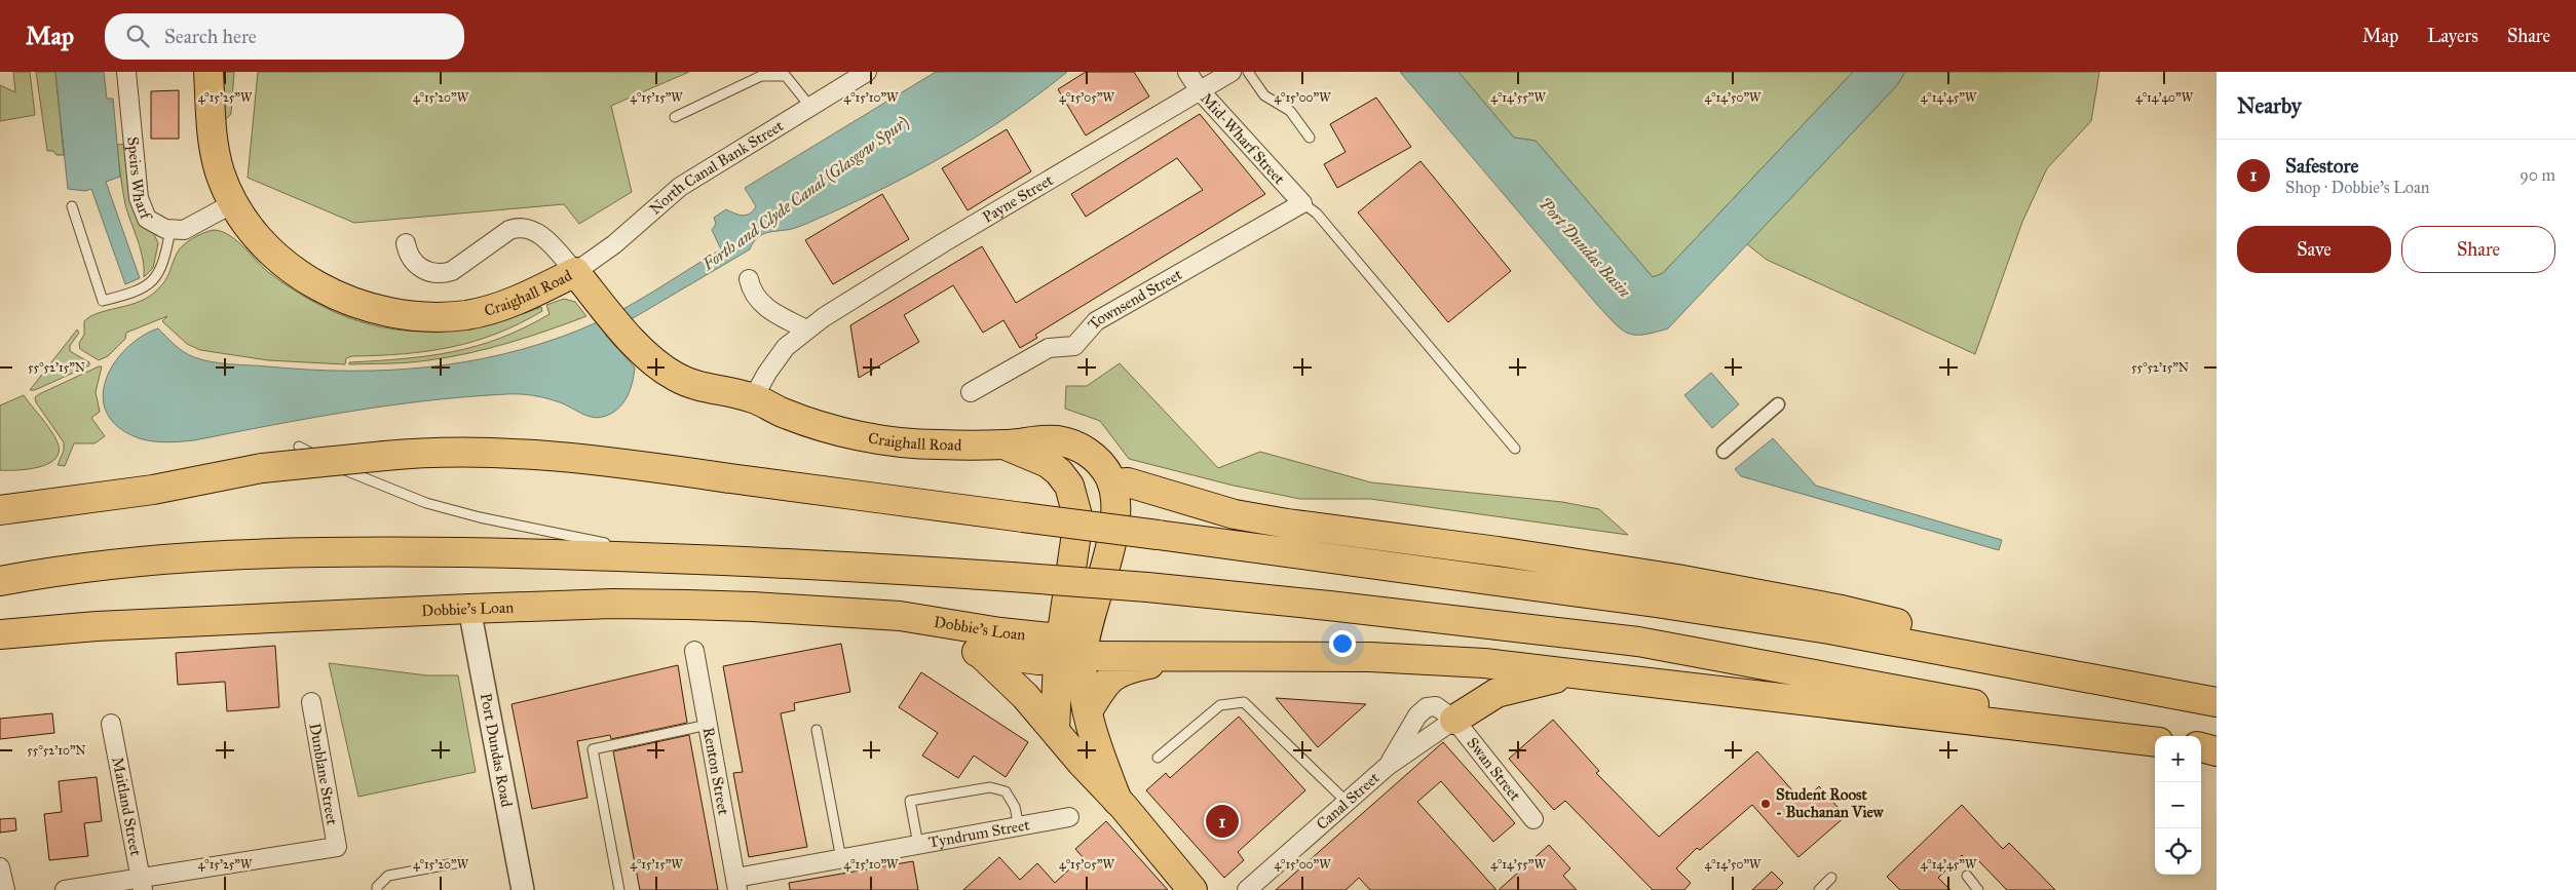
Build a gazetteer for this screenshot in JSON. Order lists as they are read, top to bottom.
{
  "streets": {
    "main road": ["Craighall Road", "Dobbie's Loan"],
    "street": [
      "Mid-Wharf Street",
      "North Canal Bank Street",
      "Speirs Wharf",
      "Payne Street",
      "Townsend Street",
      "Port Dundas Road",
      "Swan Street",
      "Renton Street",
      "Dunblane Street",
      "Canal Street",
      "Maitland Street",
      "Tyndrum Street"
    ]
  },
  "crossings": [
    ["Mid-Wharf Street", "Payne Street"],
    ["Mid-Wharf Street", "Townsend Street"],
    ["North Canal Bank Street", "Craighall Road"],
    ["Speirs Wharf", "Craighall Road"],
    ["Payne Street", "Craighall Road"],
    ["Craighall Road", "Dobbie's Loan"],
    ["Dobbie's Loan", "Port Dundas Road"],
    ["Swan Street", "Canal Street"],
    ["Renton Street", "Tyndrum Street"],
    ["Dunblane Street", "Maitland Street"]
  ],
  "water": ["Forth and Clyde Canal (Glasgow Spur)", "Port Dundas Basin"],
  "places": ["Student Roost - Buchanan View"],
  "page": {
    "header": "Map",
    "search": "Search here",
    "nav": ["Map", "Layers", "Share"],
    "heading": "Nearby",
    "list": [
      {
        "mark": "1",
        "name": "Safestore",
        "note": "Shop · Dobbie's Loan",
        "value": "90 m"
      }
    ],
    "buttons": ["Save", "Share"],
    "map_buttons": ["+", "−"],
    "pins": "1"
  },
  "coordinates": [
    "4°15'25\"W",
    "4°15'20\"W",
    "4°15'15\"W",
    "4°15'10\"W",
    "4°15'05\"W",
    "4°15'00\"W",
    "4°14'55\"W",
    "4°14'50\"W",
    "4°14'45\"W",
    "4°14'40\"W",
    "55°52'15\"N",
    "55°52'10\"N"
  ]
}
